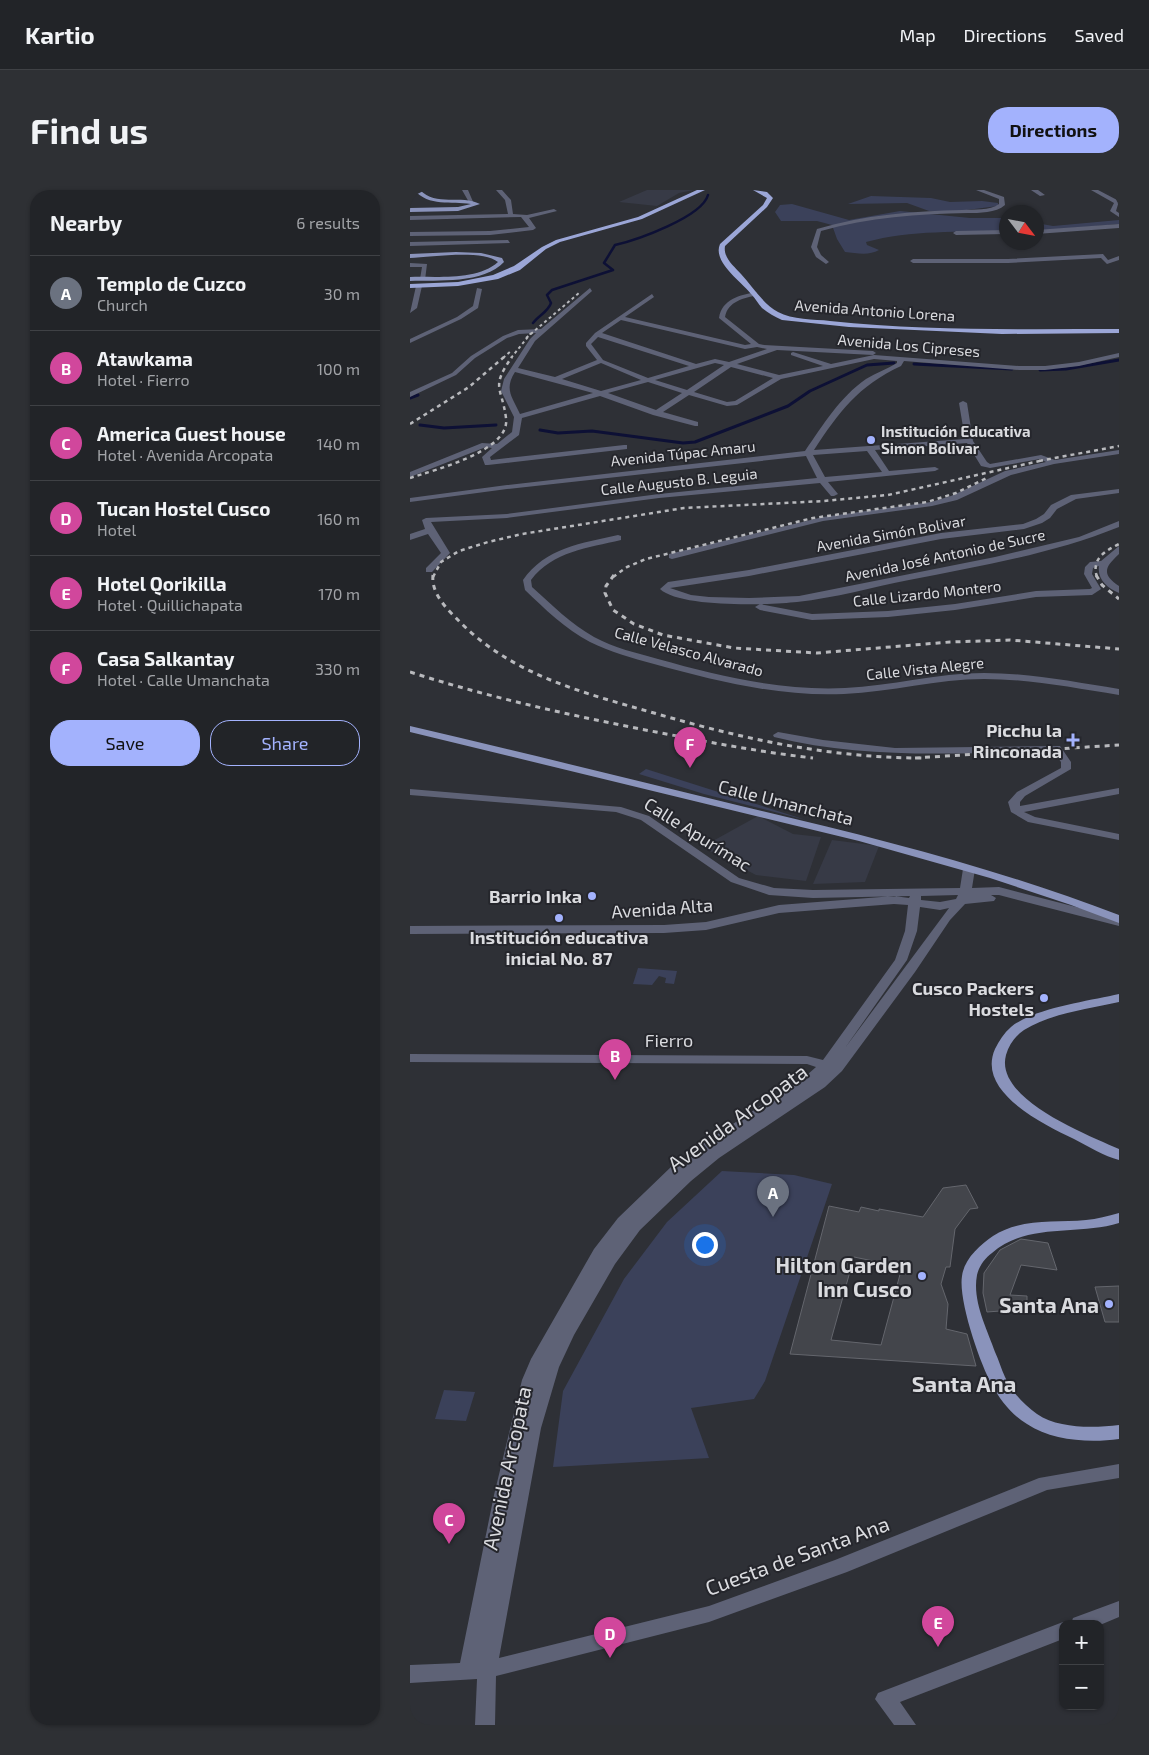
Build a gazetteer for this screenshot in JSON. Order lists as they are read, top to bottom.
{
  "streets": {
    "highway": ["Avenida Antonio Lorena"],
    "main road": ["Calle Umanchata"],
    "street": [
      "Avenida Los Cipreses",
      "Avenida Túpac Amaru",
      "Calle Augusto B. Leguia",
      "Avenida Simón Bolivar",
      "Avenida José Antonio de Sucre",
      "Calle Lizardo Montero",
      "Calle Velasco Alvarado",
      "Calle Vista Alegre",
      "Calle Apurímac",
      "Avenida Alta",
      "Fierro",
      "Avenida Arcopata",
      "Cuesta de Santa Ana"
    ]
  },
  "crossings": [
    ["Avenida Antonio Lorena", "Avenida Los Cipreses"],
    ["Avenida Simón Bolivar", "Avenida José Antonio de Sucre"],
    ["Avenida Simón Bolivar", "Calle Lizardo Montero"],
    ["Avenida José Antonio de Sucre", "Calle Lizardo Montero"],
    ["Calle Velasco Alvarado", "Calle Vista Alegre"],
    ["Calle Apurímac", "Avenida Alta"],
    ["Calle Apurímac", "Avenida Arcopata"],
    ["Avenida Alta", "Avenida Arcopata"],
    ["Fierro", "Avenida Arcopata"],
    ["Avenida Arcopata", "Cuesta de Santa Ana"]
  ],
  "districts": ["Santa Ana"],
  "places": {
    "other": [
      "Institución Educativa Simon Bolivar",
      "Barrio Inka",
      "Institución educativa inicial No. 87",
      "Cusco Packers Hostels",
      "Hilton Garden Inn Cusco",
      "Santa Ana"
    ],
    "health": ["Picchu la Rinconada"]
  },
  "north": "bottom right",
  "page": {
    "header": "Kartio",
    "nav": ["Map", "Directions", "Saved"],
    "buttons": [
      "Directions",
      ["Save", "Share"]
    ],
    "title": "Find us",
    "heading": ["Nearby", "6 results"],
    "list": [
      {
        "mark": "A",
        "name": "Templo de Cuzco",
        "note": "Church",
        "value": "30 m"
      },
      {
        "mark": "B",
        "name": "Atawkama",
        "note": "Hotel · Fierro",
        "value": "100 m"
      },
      {
        "mark": "C",
        "name": "America Guest house",
        "note": "Hotel · Avenida Arcopata",
        "value": "140 m"
      },
      {
        "mark": "D",
        "name": "Tucan Hostel Cusco",
        "note": "Hotel",
        "value": "160 m"
      },
      {
        "mark": "E",
        "name": "Hotel Qorikilla",
        "note": "Hotel · Quillichapata",
        "value": "170 m"
      },
      {
        "mark": "F",
        "name": "Casa Salkantay",
        "note": "Hotel · Calle Umanchata",
        "value": "330 m"
      }
    ],
    "pins": [
      "F",
      "B",
      "A",
      "C",
      "E",
      "D"
    ],
    "map_buttons": ["+", "−"]
  }
}
